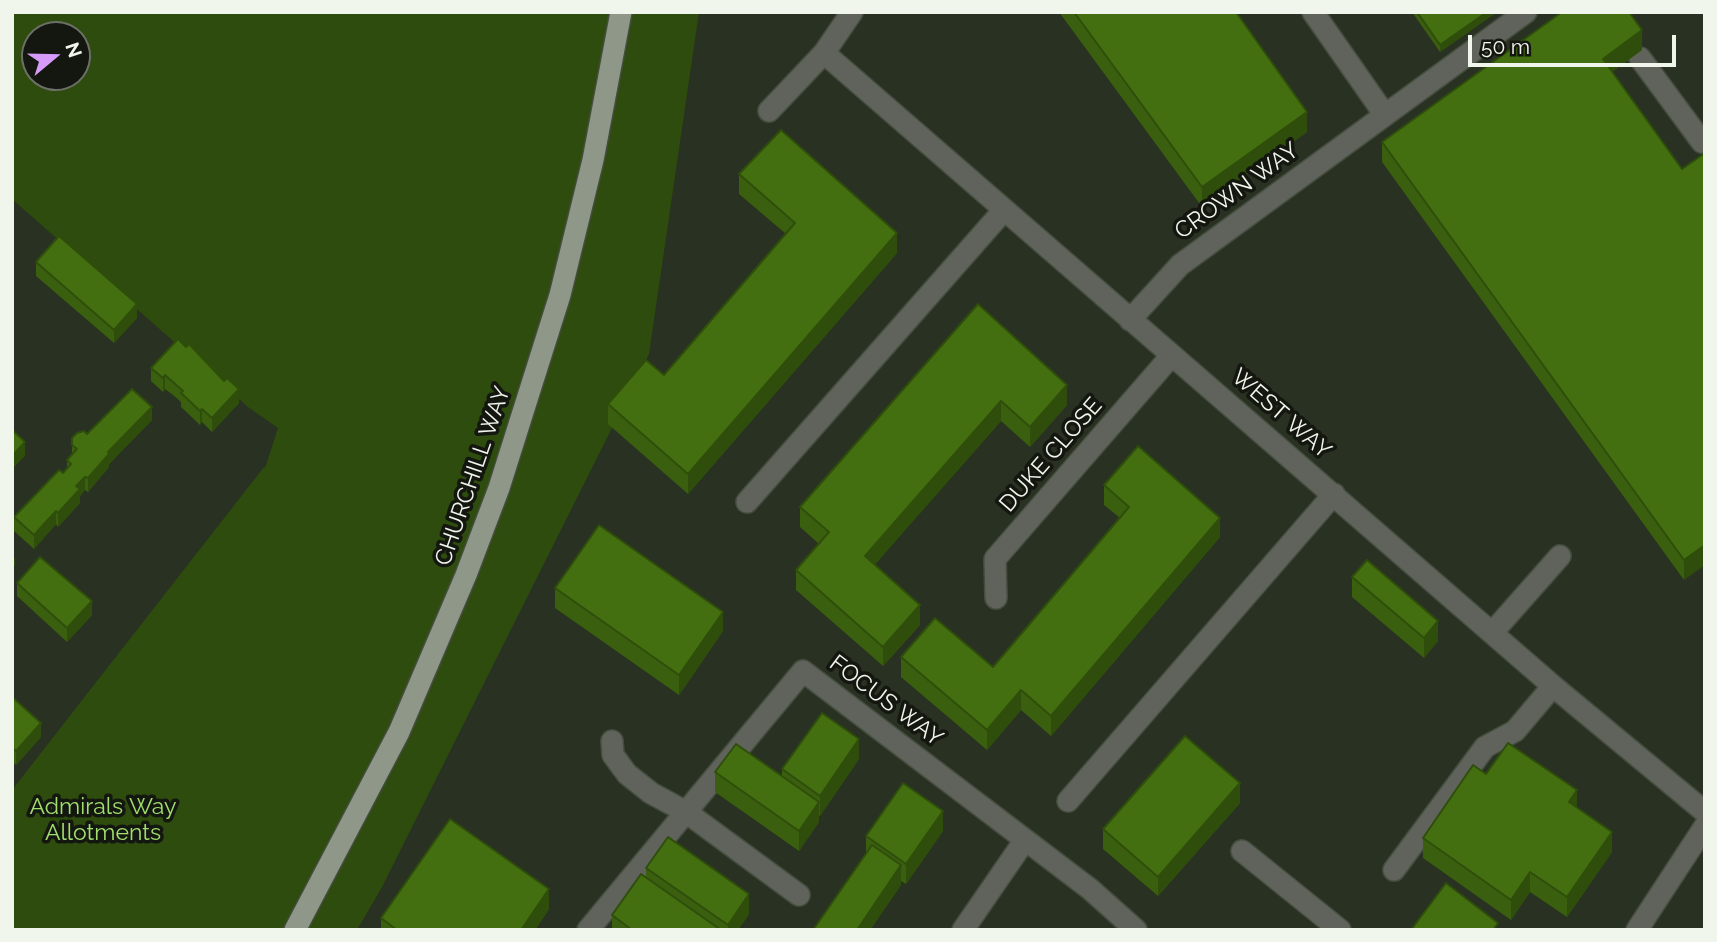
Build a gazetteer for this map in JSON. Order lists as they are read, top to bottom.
{
  "streets": {
    "main road": ["CHURCHILL WAY"],
    "street": [
      "CROWN WAY",
      "WEST WAY",
      "DUKE CLOSE",
      "FOCUS WAY"
    ]
  },
  "crossings": [
    ["CROWN WAY", "WEST WAY"],
    ["WEST WAY", "DUKE CLOSE"]
  ],
  "parks": ["Admirals Way Allotments"],
  "scale_bar": "50 m",
  "north": "right"
}
